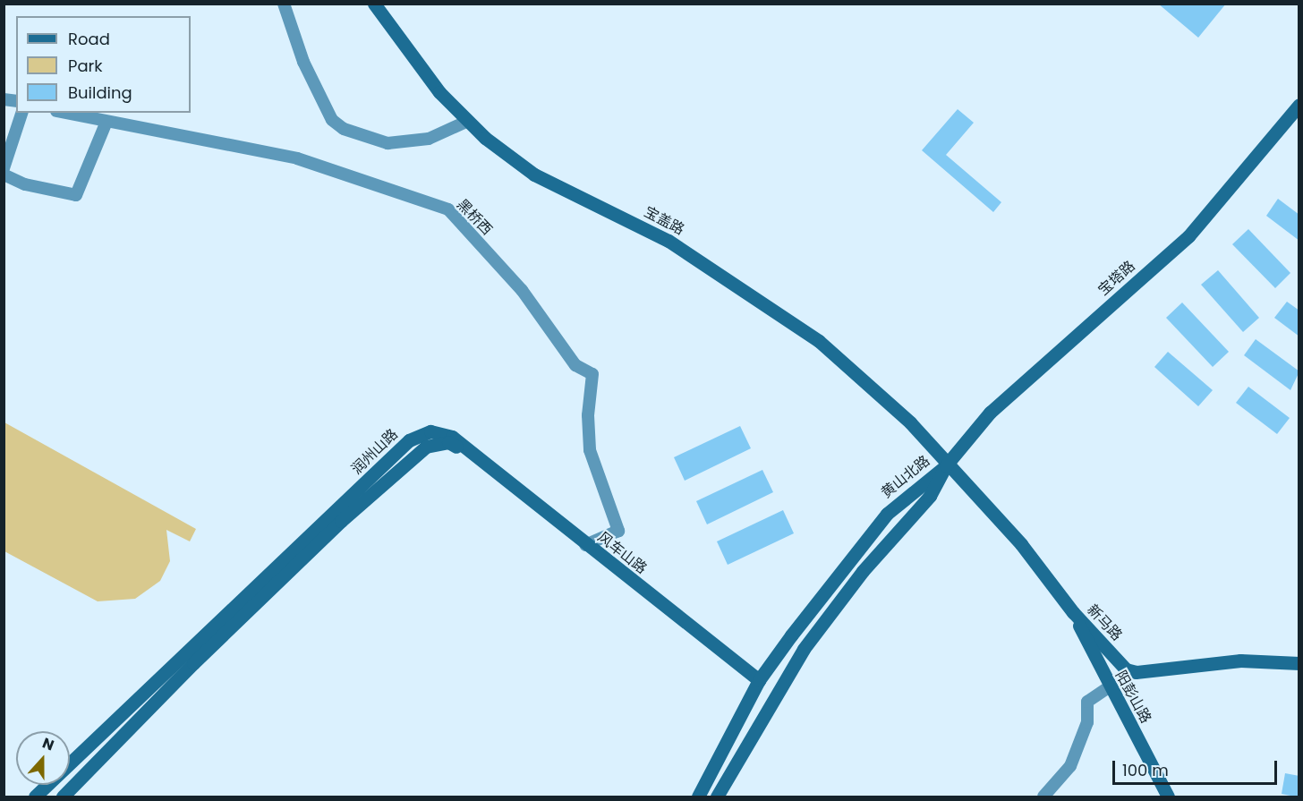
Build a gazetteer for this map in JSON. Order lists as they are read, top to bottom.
{
  "streets": {
    "street": [
      "黑桥西",
      "宝盖路",
      "宝塔路",
      "润州山路",
      "黄山北路",
      "风车山路",
      "新马路",
      "阳彭山路"
    ]
  },
  "crossings": [
    ["黑桥西", "风车山路"],
    ["宝盖路", "宝塔路"],
    ["宝盖路", "黄山北路"],
    ["宝盖路", "新马路"],
    ["宝塔路", "黄山北路"],
    ["宝塔路", "新马路"],
    ["润州山路", "风车山路"],
    ["黄山北路", "风车山路"],
    ["黄山北路", "新马路"],
    ["新马路", "阳彭山路"]
  ],
  "legend": ["Road", "Park", "Building"],
  "scale_bar": "100 m",
  "north": "top"
}
